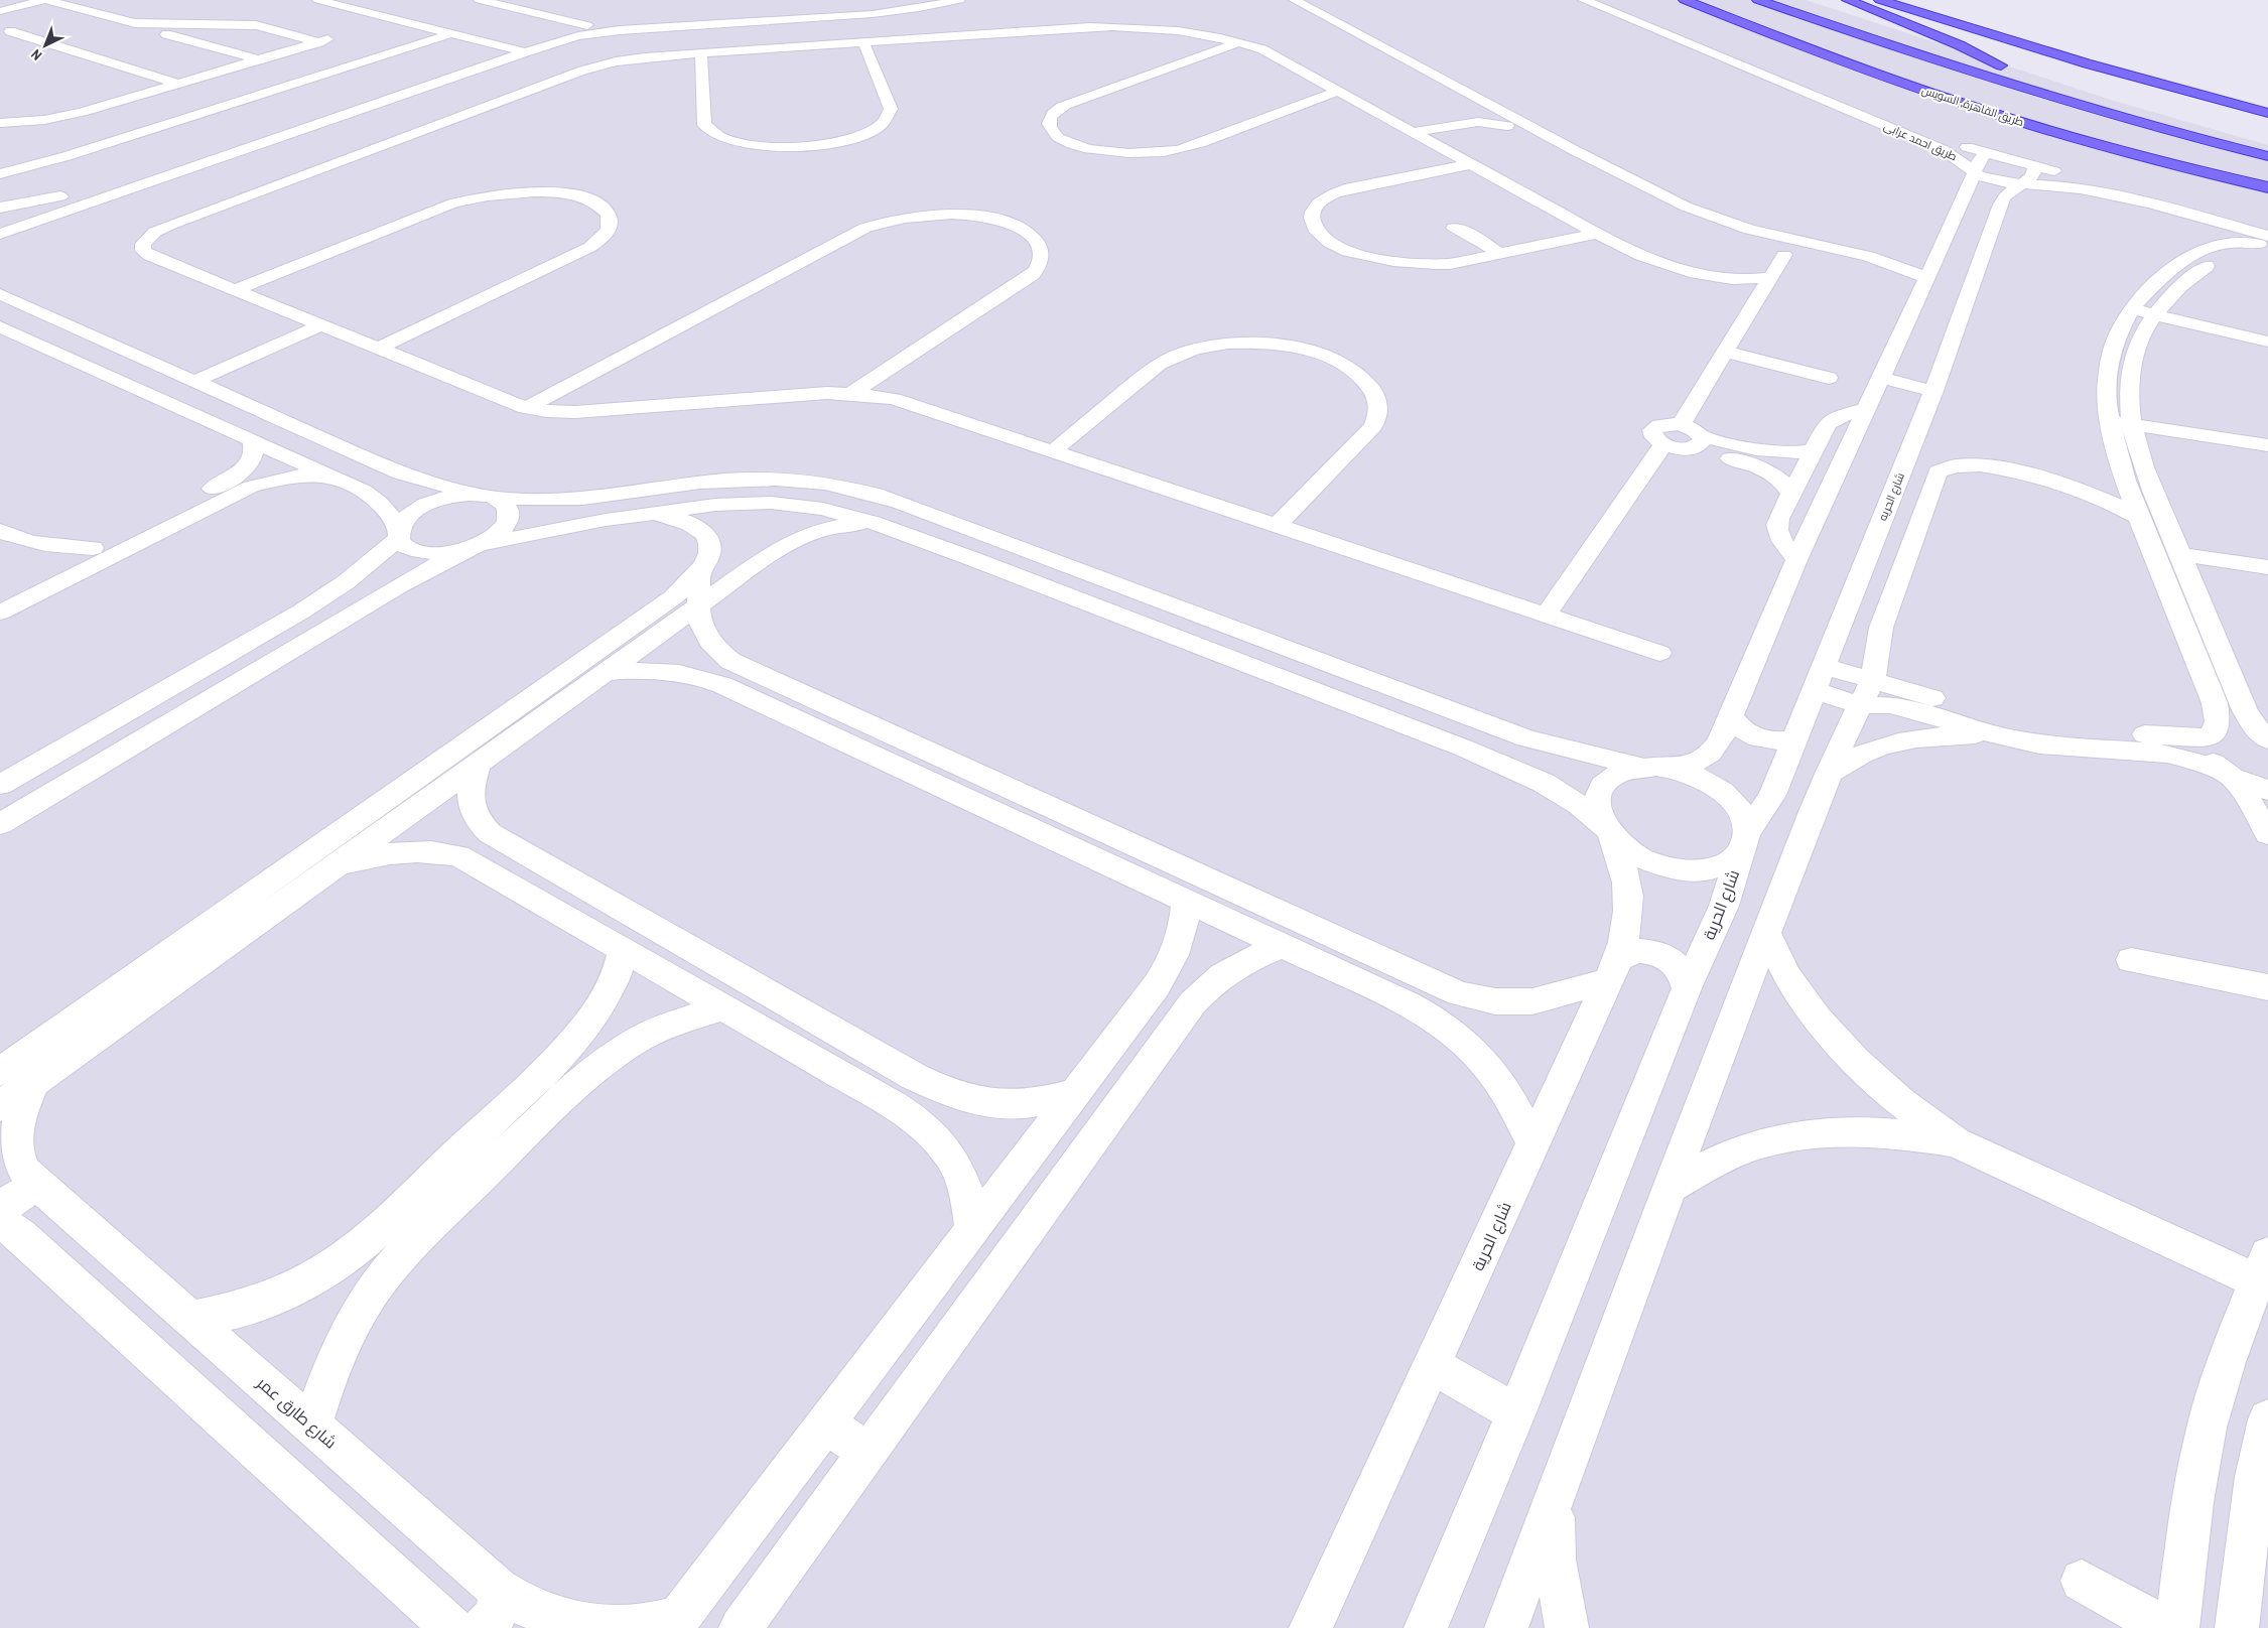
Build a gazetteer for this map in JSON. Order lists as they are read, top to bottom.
{
  "streets": {
    "highway": ["طريق القاهرة, السويس"],
    "street": [
      "طريق احمد عرابى",
      "شارع الحريه",
      "شارع الحرية",
      "شارع طارق عمر"
    ]
  },
  "crossings": [
    ["طريق احمد عرابى", "شارع الحريه"],
    ["شارع الحريه", "شارع الحرية"]
  ],
  "north": "bottom left"
}
